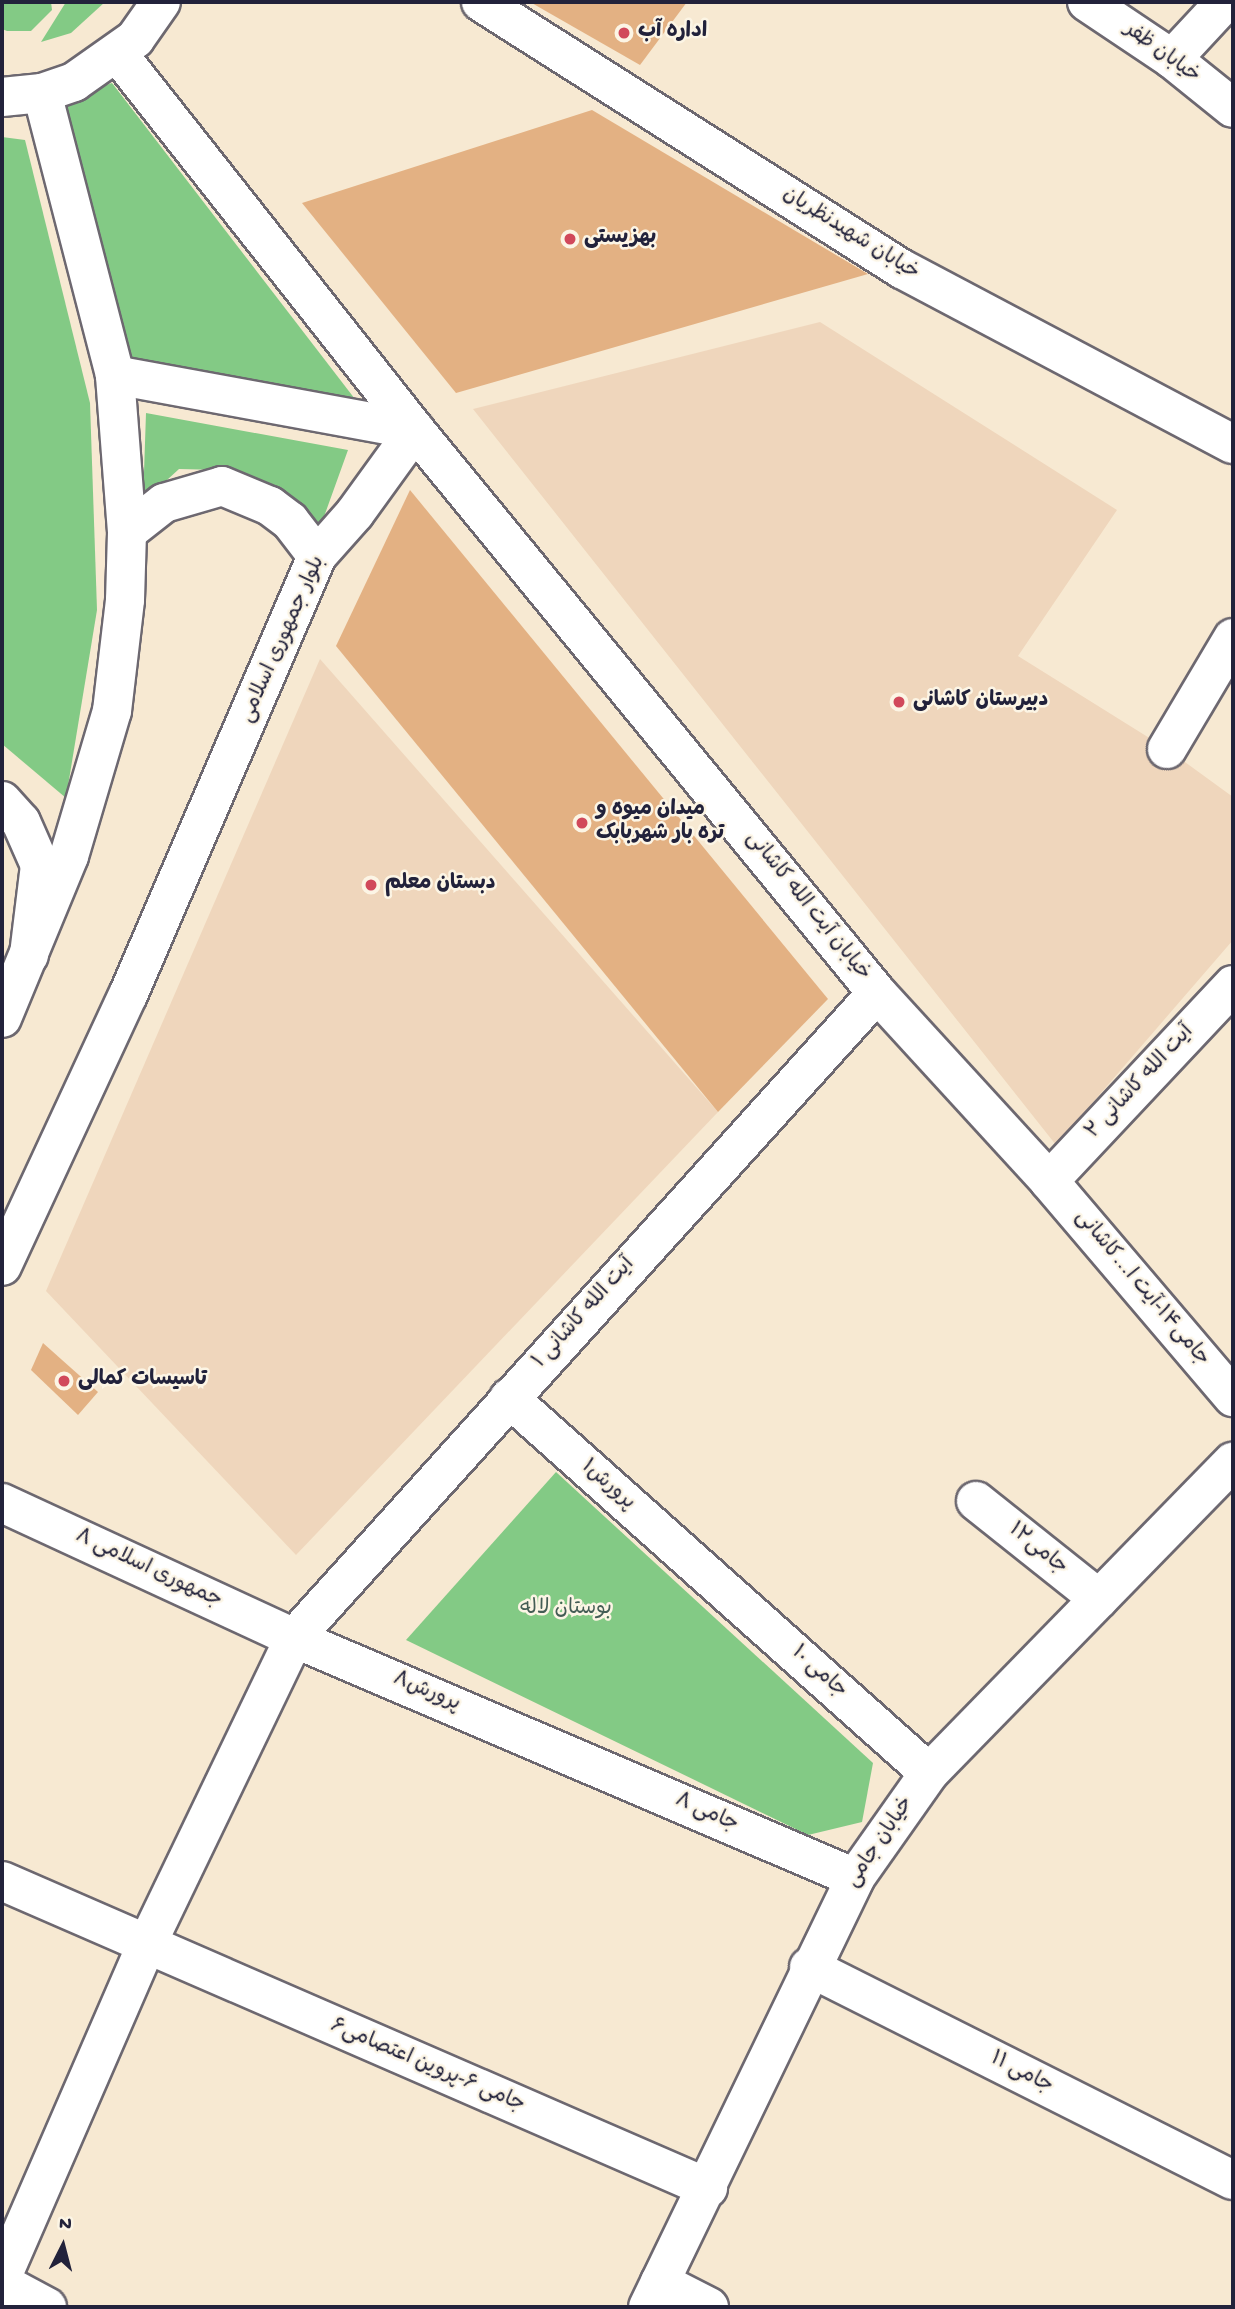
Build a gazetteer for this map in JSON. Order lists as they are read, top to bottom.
{
  "streets": {
    "street": [
      "خیابان ظفر",
      "خیابان شهیدنظریان",
      "بلوار جمهوری اسلامی",
      "خیابان آیت الله کاشانی",
      "آیت الله کاشانی ۲",
      "جامی۱۴-آیت ا...کاشانی",
      "آیت الله کاشانی ۱",
      "پرورش۱",
      "جامی۱۲",
      "جمهوری اسلامی ۸",
      "جامی ۱۰",
      "پرورش۸",
      "جامی ۸",
      "خیابان جامی",
      "جامی ۶-پروین اعتصامی۶",
      "جامی ۱۱"
    ]
  },
  "crossings": [
    ["بلوار جمهوری اسلامی", "خیابان آیت الله کاشانی"],
    ["خیابان آیت الله کاشانی", "آیت الله کاشانی ۲"],
    ["خیابان آیت الله کاشانی", "جامی۱۴-آیت ا...کاشانی"],
    ["خیابان آیت الله کاشانی", "آیت الله کاشانی ۱"],
    ["آیت الله کاشانی ۲", "جامی۱۴-آیت ا...کاشانی"],
    ["آیت الله کاشانی ۱", "پرورش۱"],
    ["آیت الله کاشانی ۱", "جمهوری اسلامی ۸"],
    ["آیت الله کاشانی ۱", "پرورش۸"],
    ["آیت الله کاشانی ۱", "جامی ۶-پروین اعتصامی۶"],
    ["پرورش۱", "جامی ۱۰"],
    ["جامی۱۲", "خیابان جامی"],
    ["جمهوری اسلامی ۸", "پرورش۸"],
    ["جامی ۱۰", "خیابان جامی"],
    ["پرورش۸", "جامی ۸"],
    ["جامی ۸", "خیابان جامی"],
    ["خیابان جامی", "جامی ۶-پروین اعتصامی۶"],
    ["خیابان جامی", "جامی ۱۱"]
  ],
  "parks": ["بوستان لاله"],
  "places": [
    "اداره آب",
    "بهزیستی",
    "دبیرستان کاشانی",
    "میدان میوه و تره بار شهربابک",
    "دبستان معلم",
    "تاسیسات کمالی"
  ],
  "north": "top"
}
